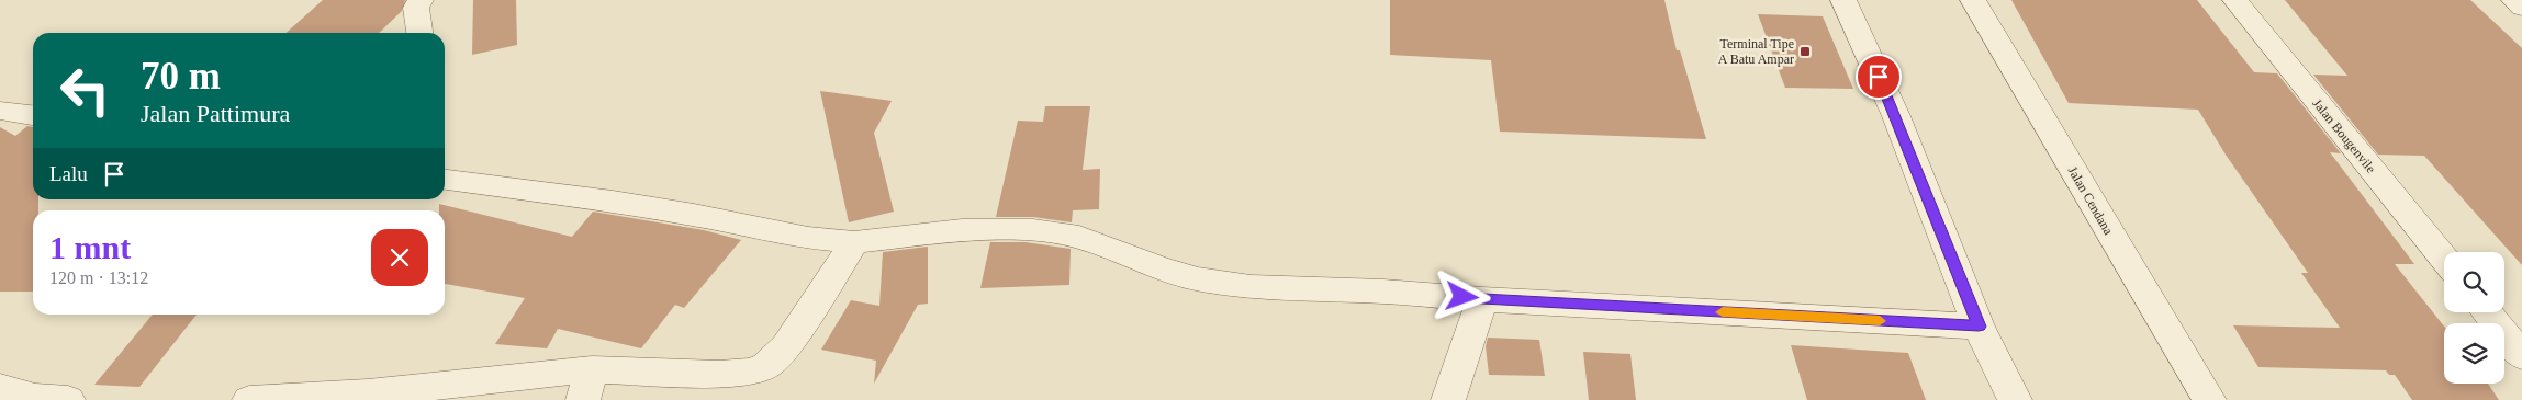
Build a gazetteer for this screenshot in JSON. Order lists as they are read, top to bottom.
{
  "streets": {
    "street": ["Jalan Bougenvile", "Jalan Cendana"]
  },
  "places": {
    "transit": ["Terminal Tipe A Batu Ampar"]
  },
  "page": {
    "turn": ["70 m", "Jalan Pattimura"],
    "then": "Lalu",
    "heading": ["1 mnt", "120 m · 13:12"]
  }
}
